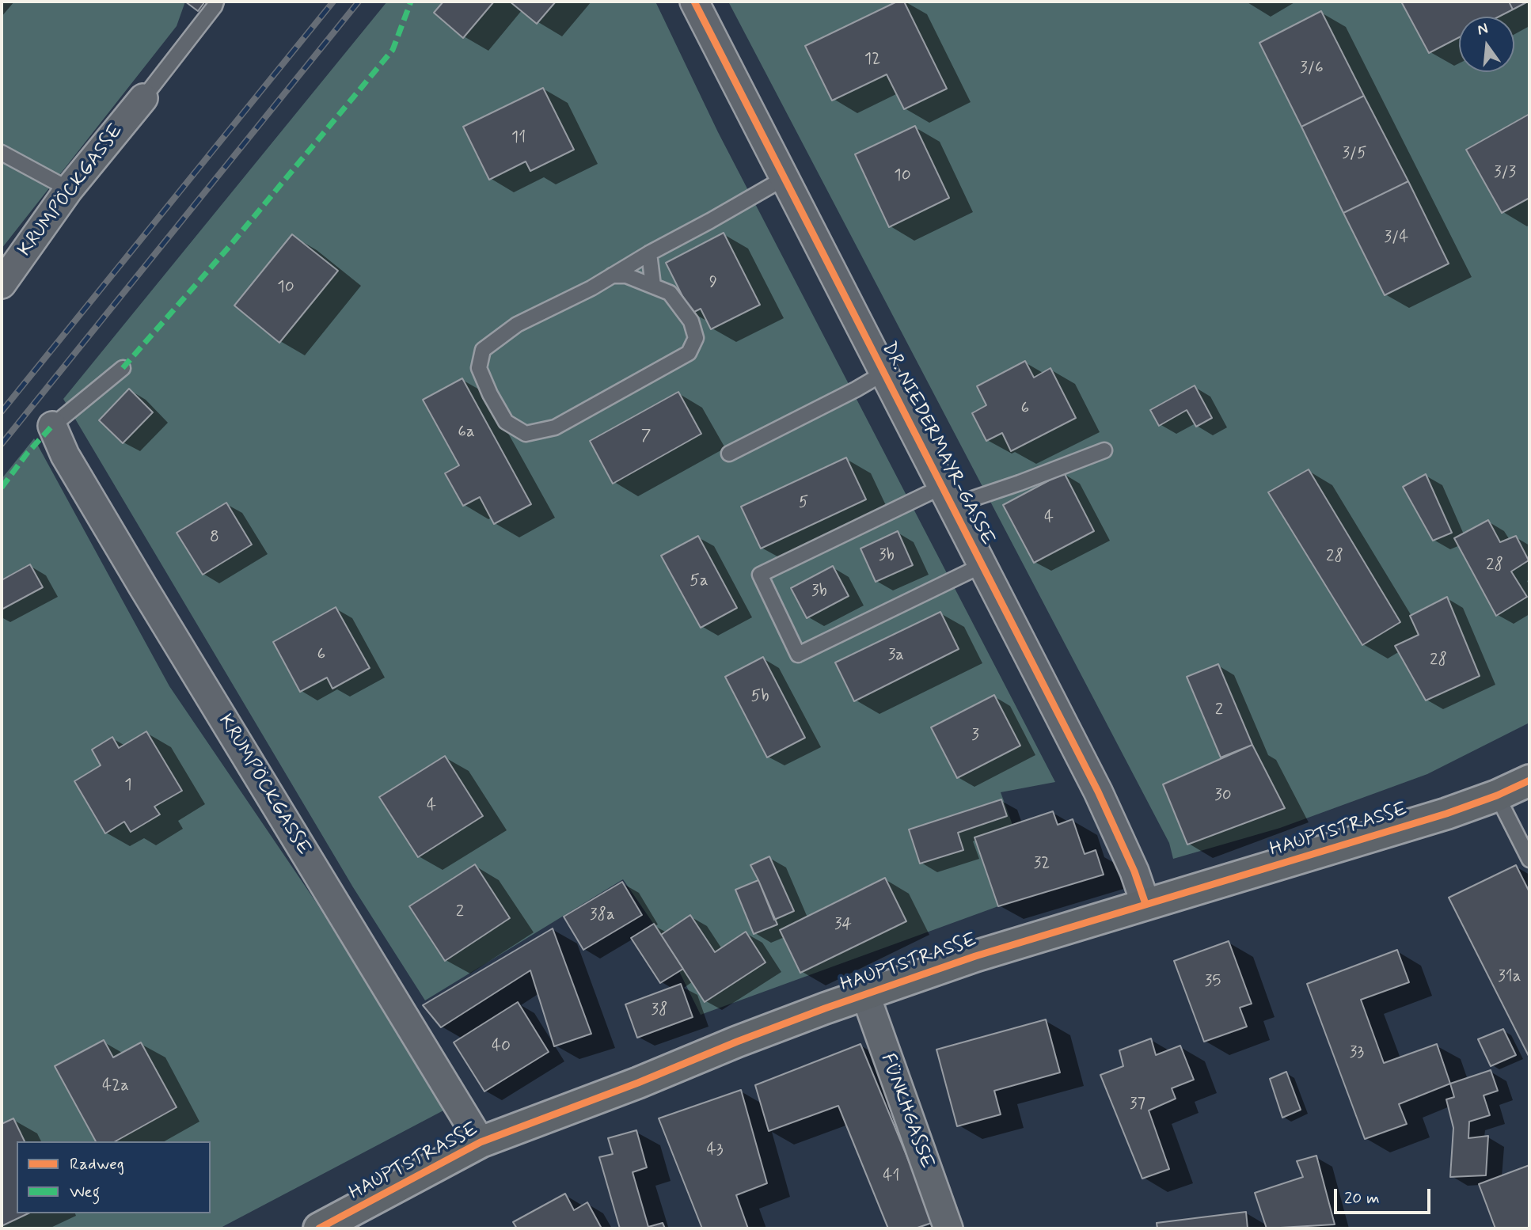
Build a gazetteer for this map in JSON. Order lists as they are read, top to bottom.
{
  "streets": {
    "main road": ["HAUPTSTRASSE"],
    "street": ["KRUMPÖCKGASSE", "DR. NIEDERMAYR-GASSE", "FÜNKHGASSE"]
  },
  "crossings": [
    ["KRUMPÖCKGASSE", "HAUPTSTRASSE"],
    ["DR. NIEDERMAYR-GASSE", "HAUPTSTRASSE"],
    ["HAUPTSTRASSE", "FÜNKHGASSE"]
  ],
  "house_numbers": [
    "12",
    "3/6",
    "11",
    "3/5",
    "3/3",
    "10",
    "3/4",
    "9",
    "10",
    "6",
    "6a",
    "7",
    "5",
    "4",
    "8",
    "3b",
    "28",
    "28",
    "5a",
    "3b",
    "6",
    "3a",
    "28",
    "5b",
    "2",
    "3",
    "1",
    "30",
    "4",
    "32",
    "2",
    "38a",
    "34",
    "31a",
    "35",
    "38",
    "40",
    "33",
    "42a",
    "37",
    "43",
    "41"
  ],
  "legend": ["Radweg", "Weg"],
  "scale_bar": "20 m",
  "north": "top"
}
